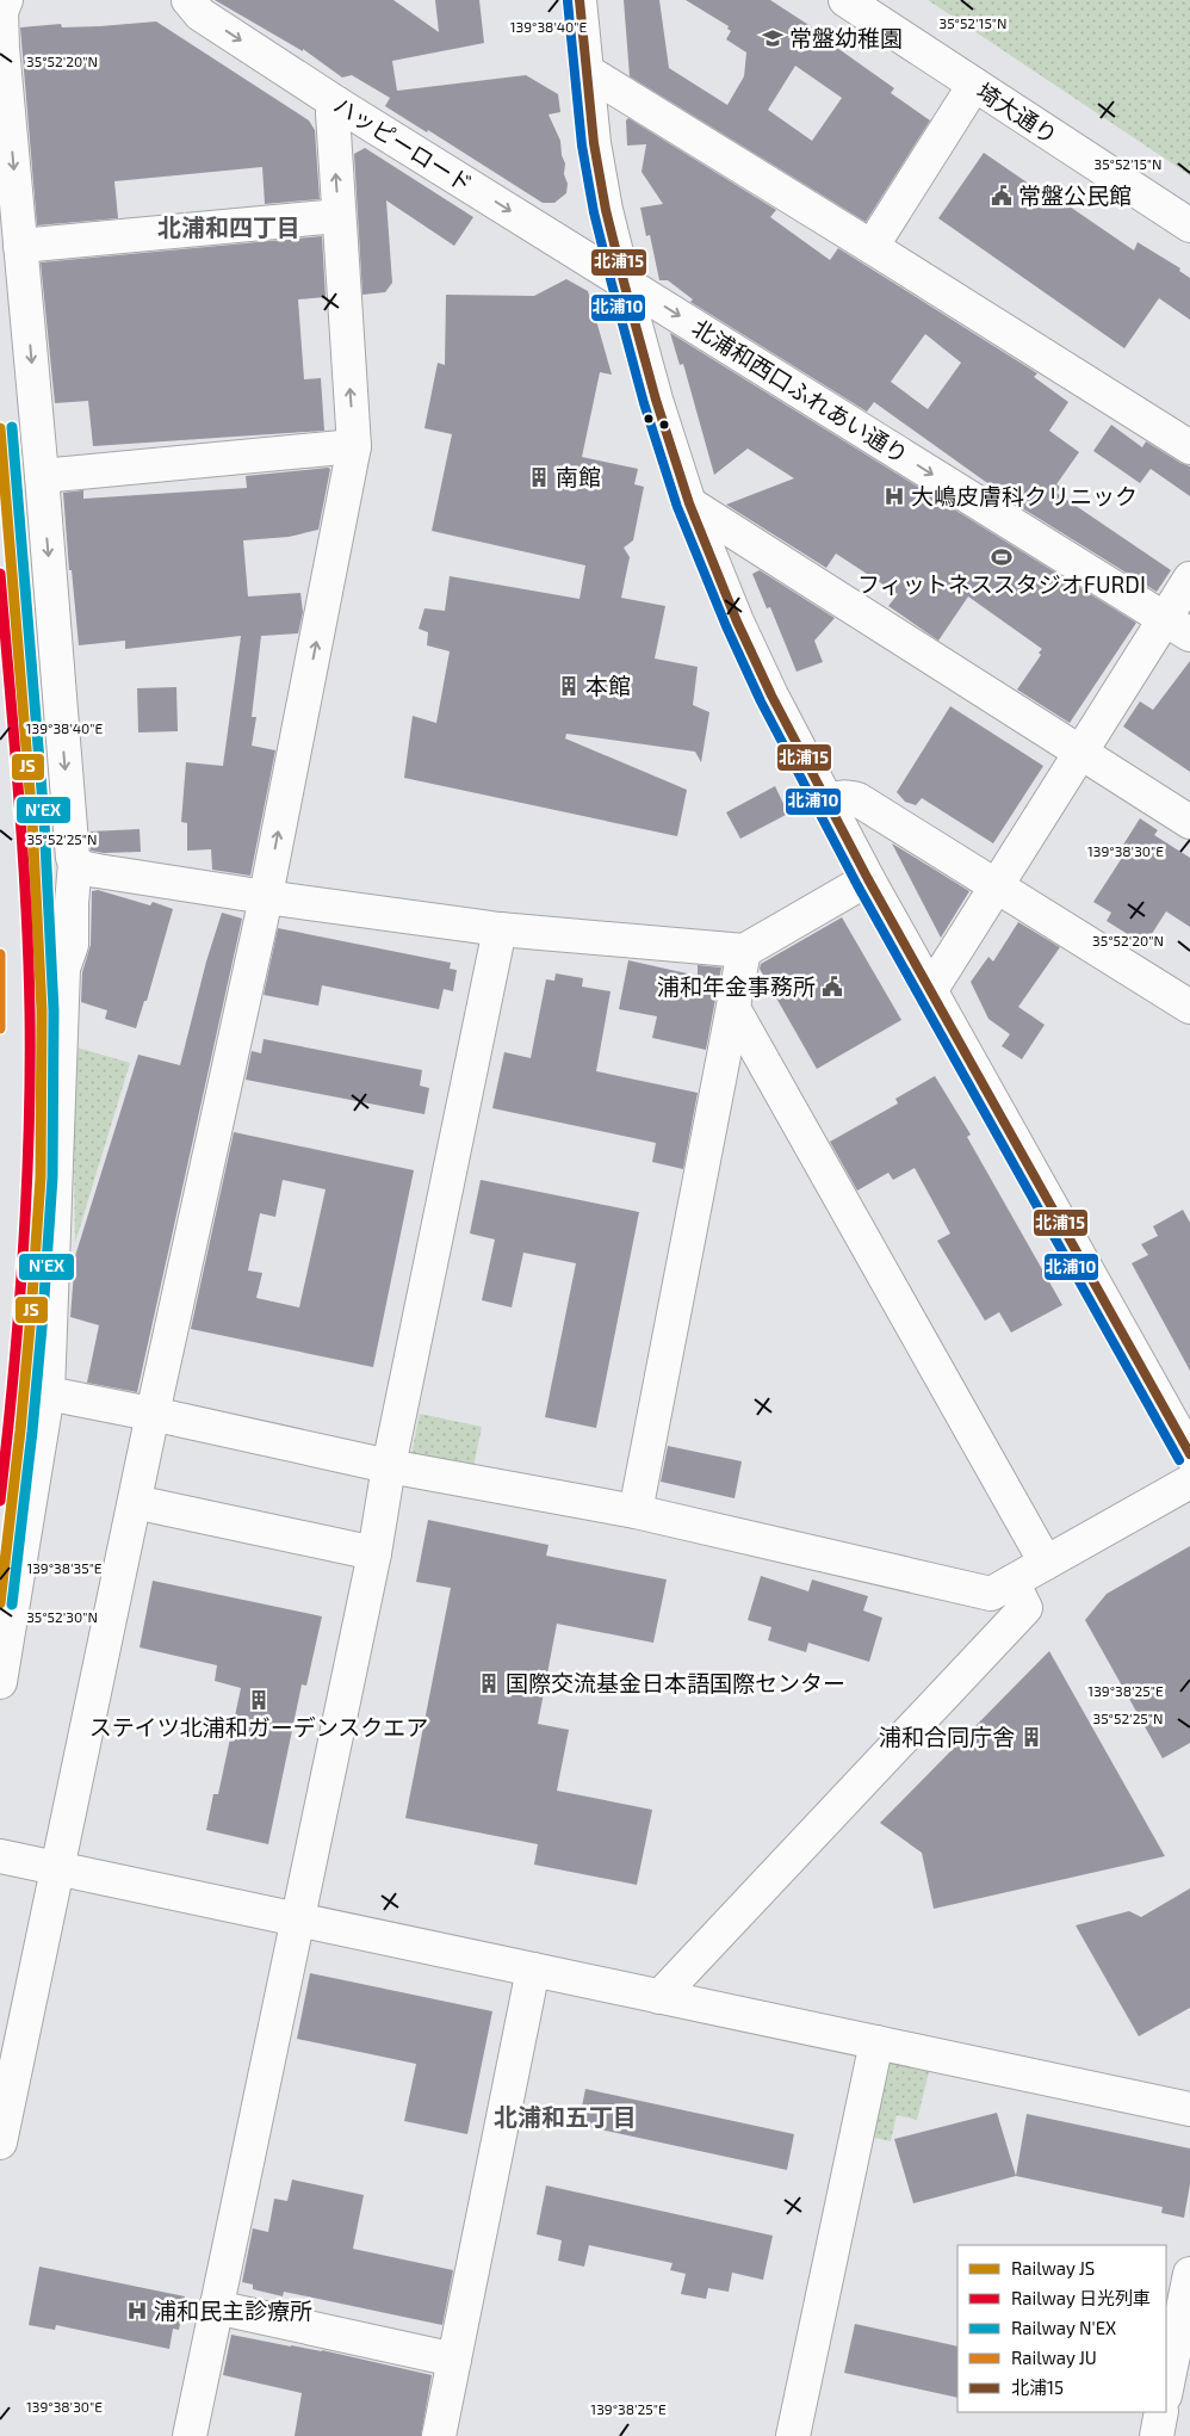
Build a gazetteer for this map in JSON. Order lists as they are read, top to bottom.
{
  "streets": {
    "main road": ["埼大通り", "ハッピーロード", "北浦和西口ふれあい通り"]
  },
  "crossings": [
    ["ハッピーロード", "北浦和西口ふれあい通り"]
  ],
  "one_way": ["ハッピーロード"],
  "districts": ["北浦和四丁目", "北浦和五丁目"],
  "places": {
    "school or university": ["常盤幼稚園"],
    "public building": ["常盤公民館", "浦和年金事務所"],
    "building": [
      "南館",
      "本館",
      "国際交流基金日本語国際センター",
      "ステイツ北浦和ガーデンスクエア",
      "浦和合同庁舎"
    ],
    "hospital": ["大嶋皮膚科クリニック", "浦和民主診療所"],
    "sports": ["フィットネススタジオFURDI"]
  },
  "lines": [
    "transit line 北浦15",
    "transit line 北浦10",
    "rail line N'EX",
    "rail line JS",
    "rail line 日光列車",
    "rail line JU"
  ],
  "legend": [
    "Railway JS",
    "Railway 日光列車",
    "Railway N'EX",
    "Railway JU",
    "北浦15"
  ],
  "coordinates": [
    "35°52'15\"N",
    "139°38'40\"E",
    "35°52'20\"N",
    "35°52'25\"N",
    "139°38'30\"E",
    "139°38'35\"E",
    "35°52'30\"N",
    "139°38'25\"E"
  ]
}
